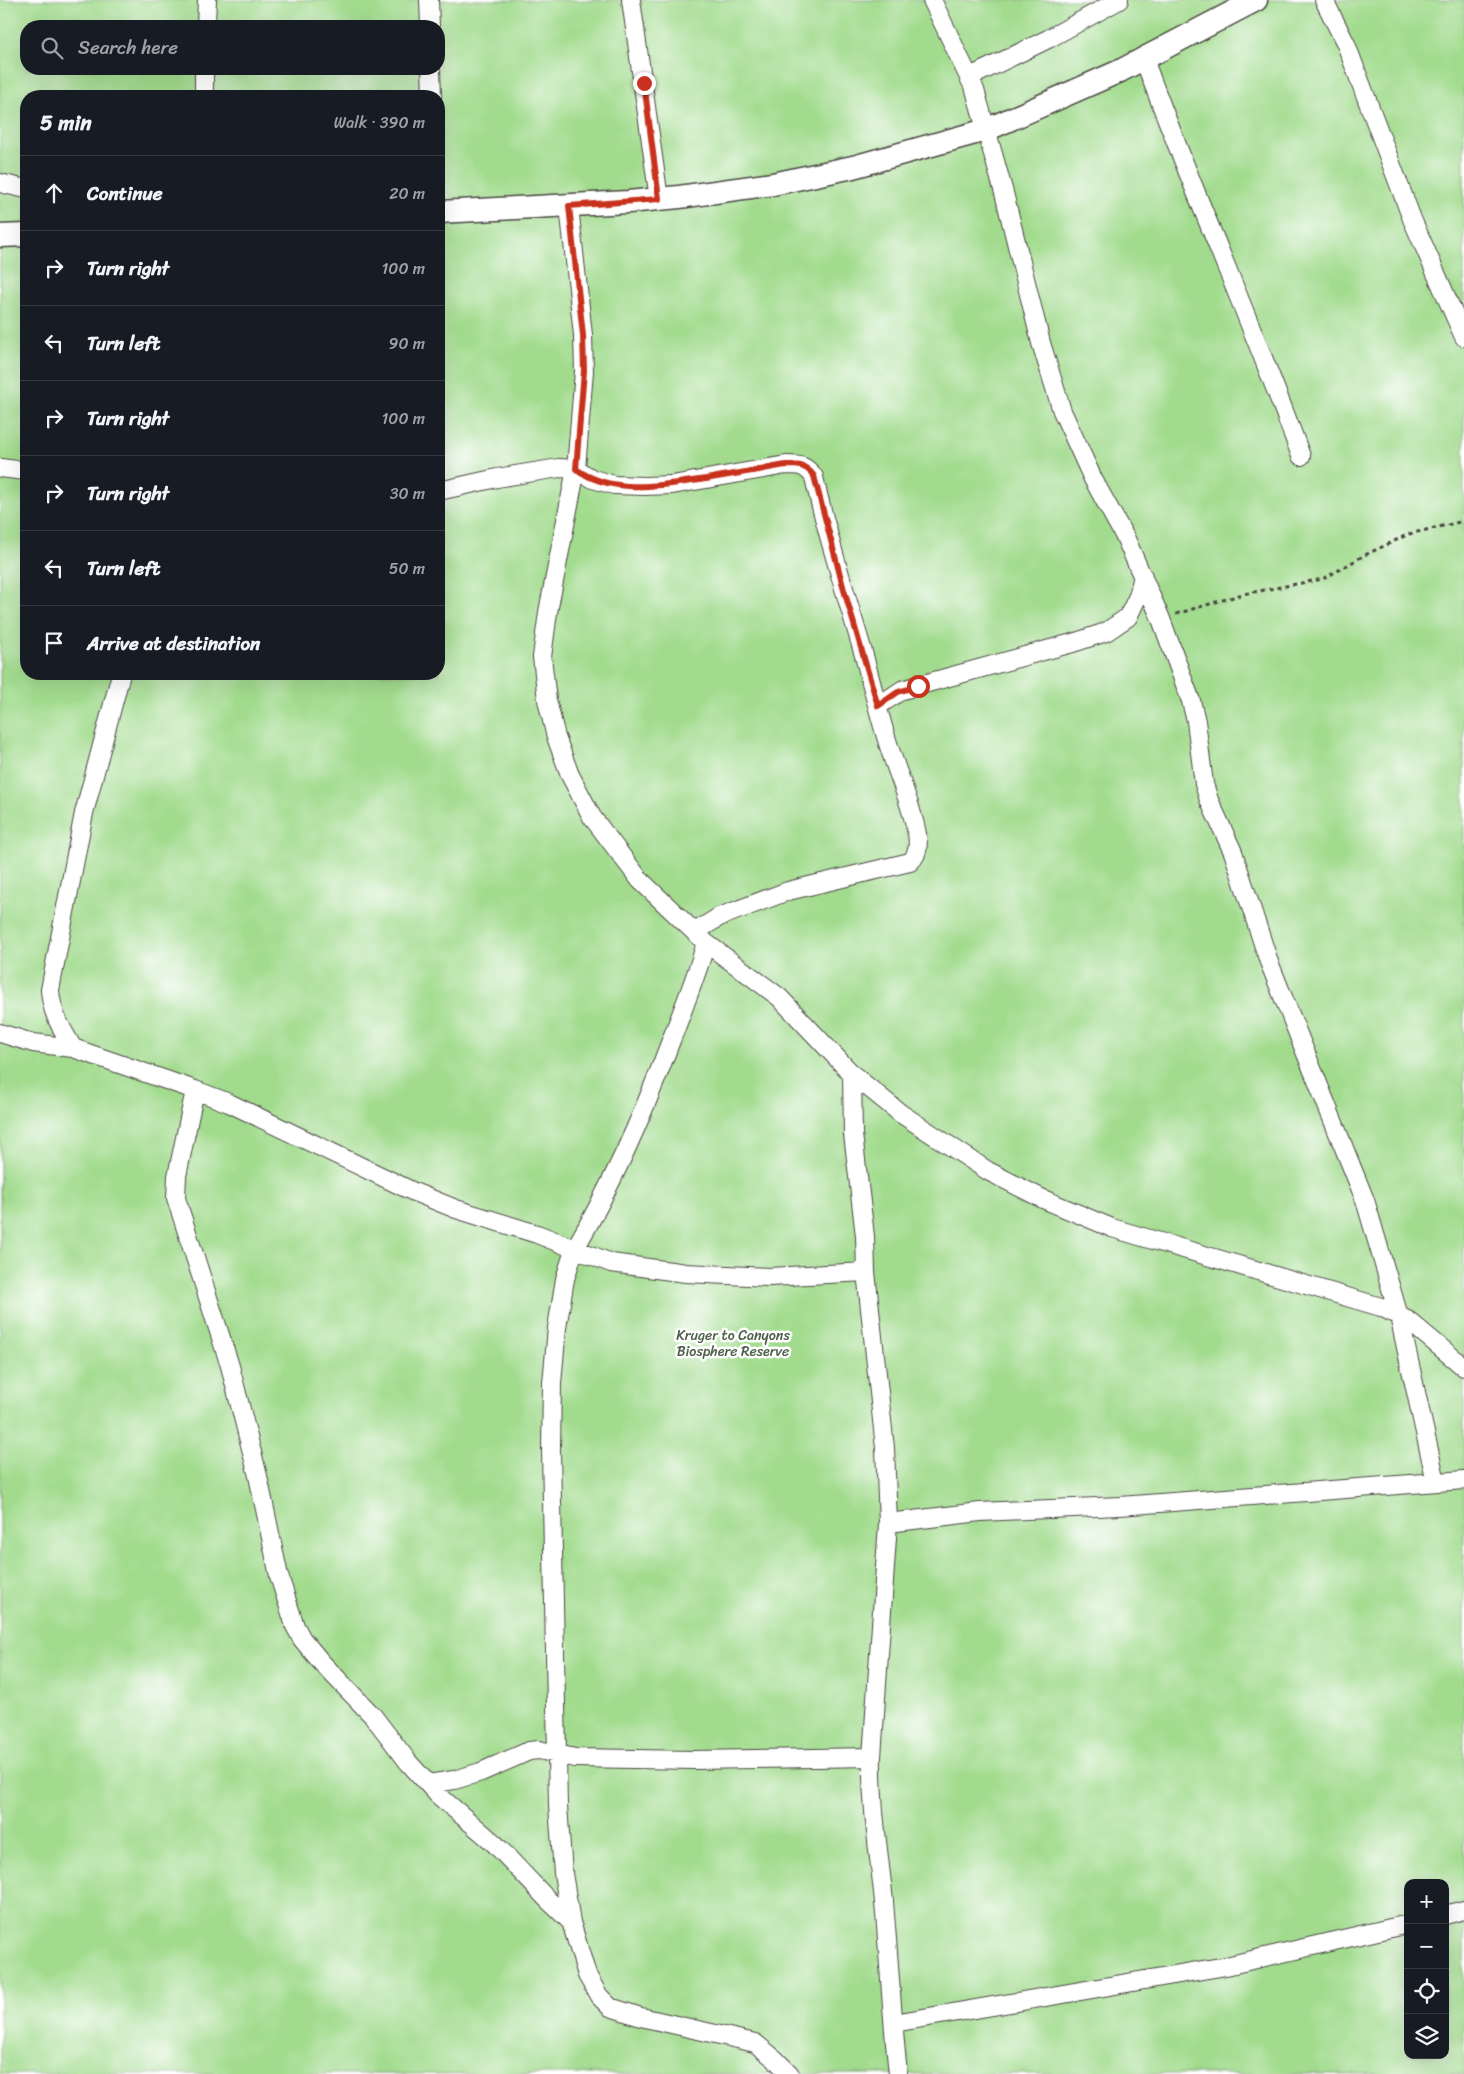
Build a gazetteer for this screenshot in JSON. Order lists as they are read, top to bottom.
{
  "parks": ["Kruger to Canyons Biosphere Reserve"],
  "page": {
    "search": "Search here",
    "heading": ["5 min", "Walk · 390 m"],
    "list": [
      ["Continue", "20 m"],
      ["Turn right", "100 m"],
      ["Turn left", "90 m"],
      ["Turn right", "100 m"],
      ["Turn right", "30 m"],
      ["Turn left", "50 m"],
      "Arrive at destination"
    ],
    "map_buttons": ["+", "−"]
  }
}
